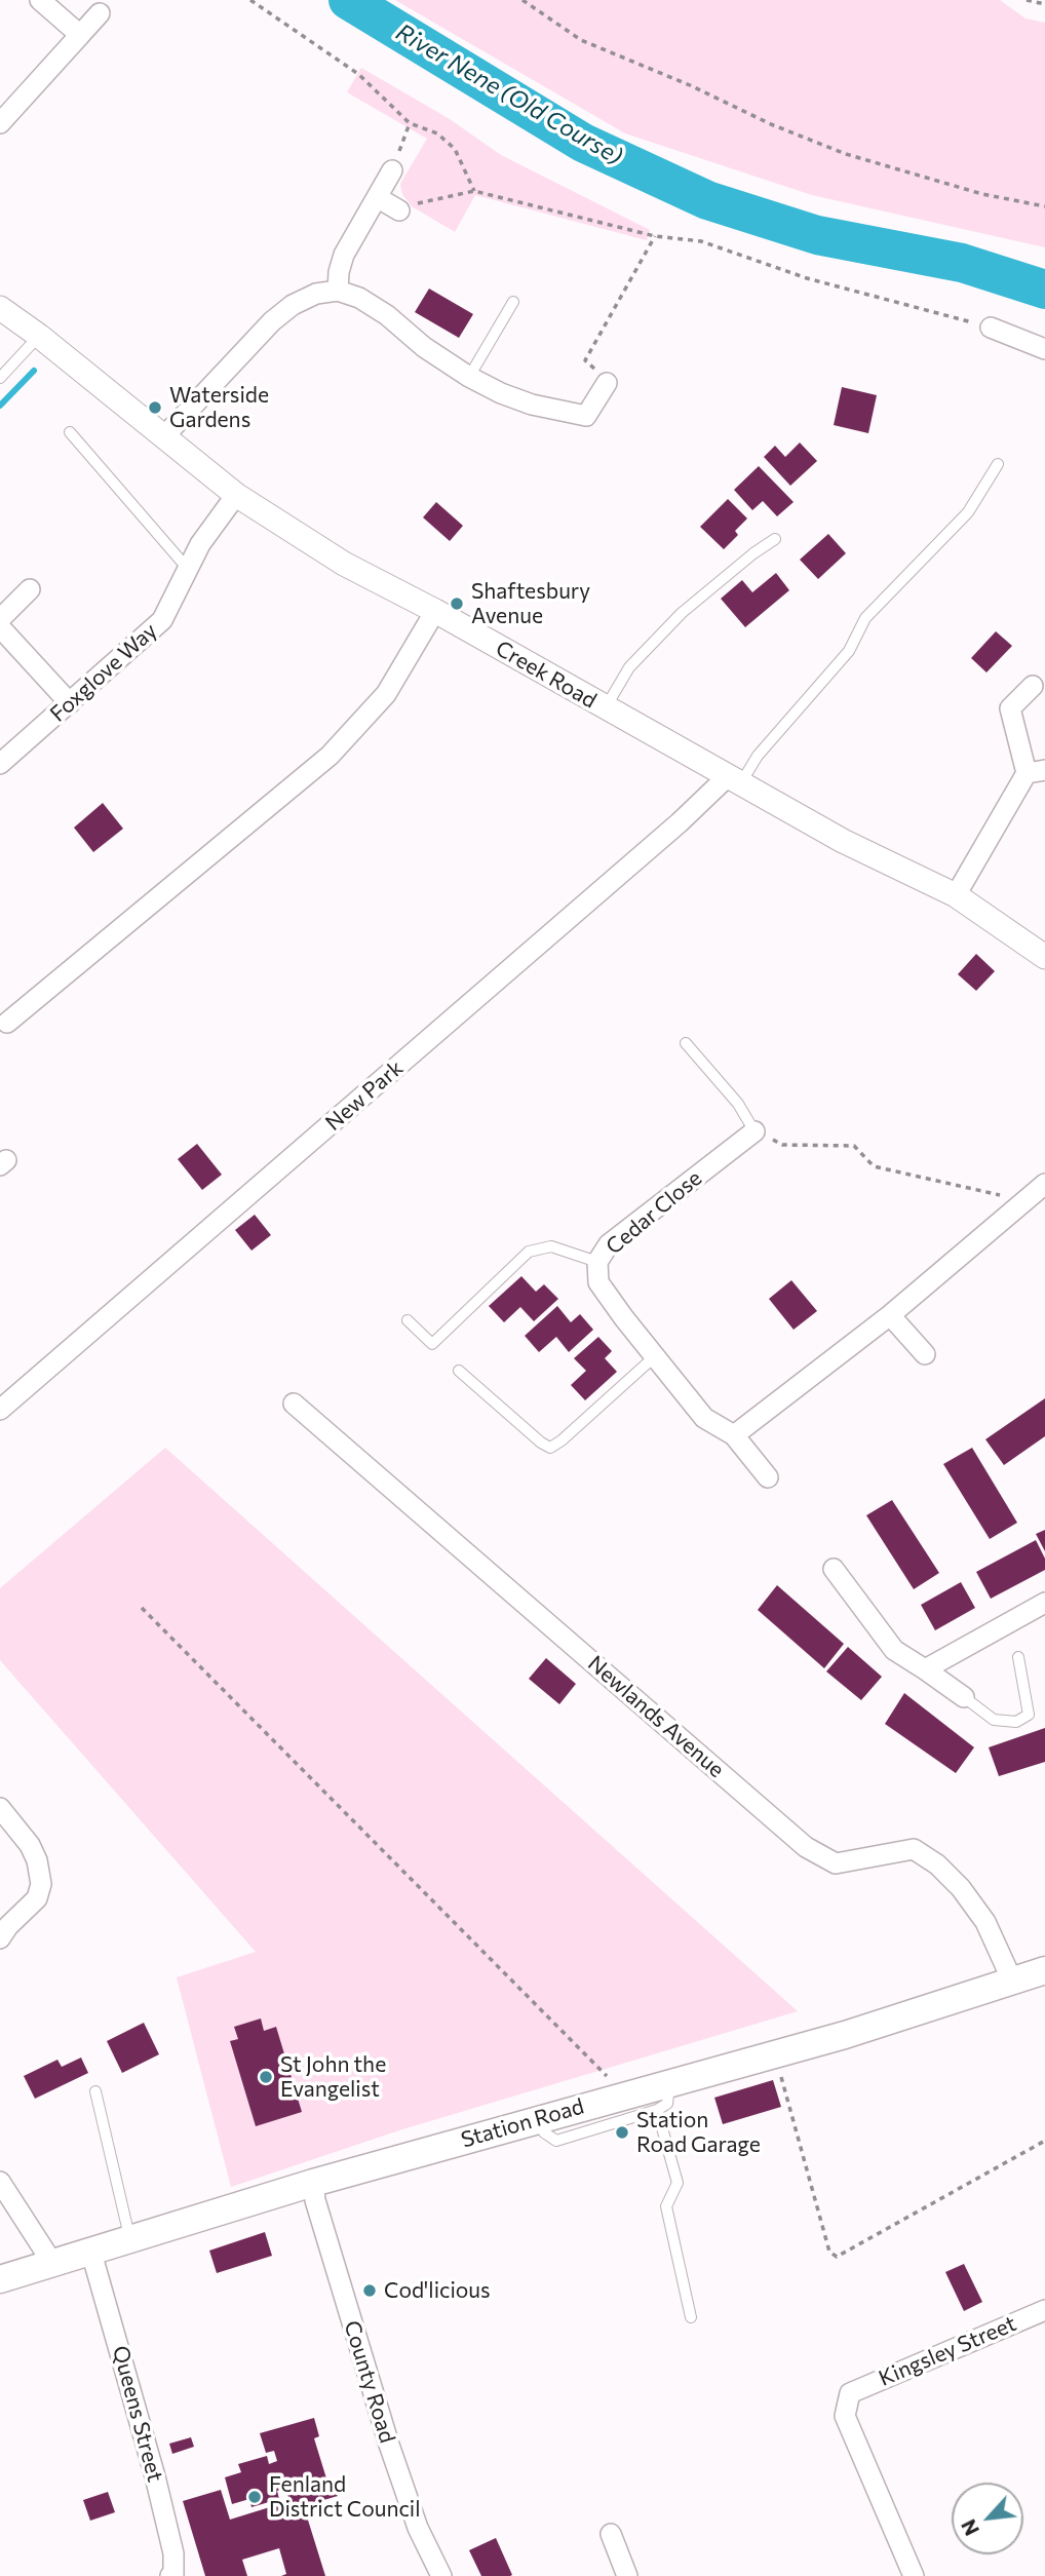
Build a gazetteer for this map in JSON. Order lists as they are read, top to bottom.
{
  "streets": {
    "main road": ["Station Road"],
    "street": [
      "Foxglove Way",
      "Creek Road",
      "New Park",
      "Cedar Close",
      "Newlands Avenue",
      "Kingsley Street",
      "County Road",
      "Queens Street"
    ]
  },
  "crossings": [
    ["Foxglove Way", "Creek Road"],
    ["Creek Road", "New Park"],
    ["Newlands Avenue", "Station Road"],
    ["Station Road", "County Road"],
    ["Station Road", "Queens Street"]
  ],
  "water": ["River Nene (Old Course)"],
  "places": [
    "Waterside Gardens",
    "Shaftesbury Avenue",
    "St John the Evangelist",
    "Station Road Garage",
    "Cod'licious",
    "Fenland District Council"
  ],
  "north": "bottom left"
}
